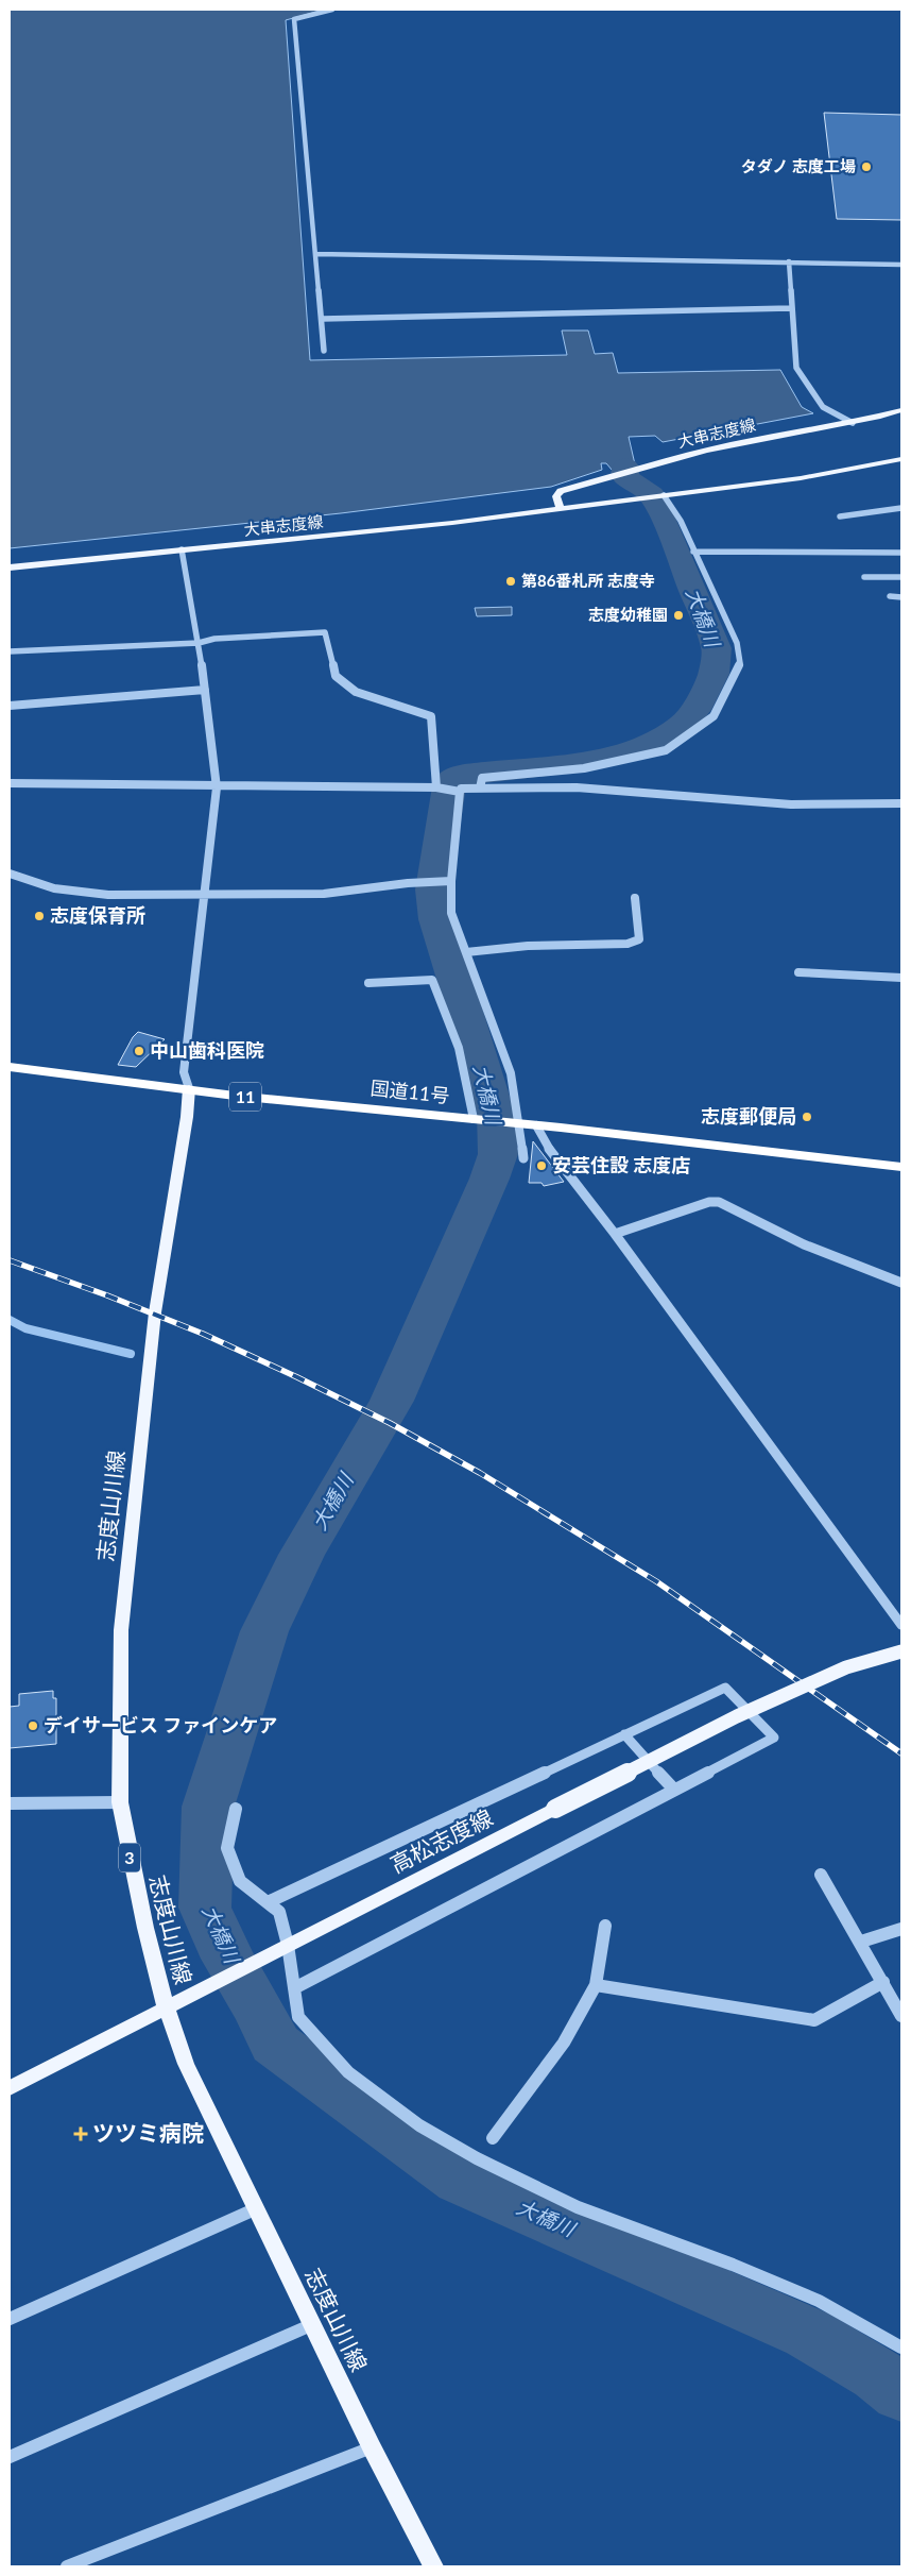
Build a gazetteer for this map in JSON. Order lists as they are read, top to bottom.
{
  "streets": {
    "highway": ["国道11号", "11"],
    "main road": [
      "大串志度線",
      "志度山川線",
      "高松志度線",
      "3"
    ]
  },
  "crossings": [
    ["国道11号", "志度山川線"],
    ["志度山川線", "高松志度線"]
  ],
  "water": ["大橋川"],
  "places": {
    "other": [
      "タダノ 志度工場",
      "第86番札所 志度寺",
      "志度幼稚園",
      "志度保育所",
      "中山歯科医院",
      "志度郵便局",
      "安芸住設 志度店",
      "デイサービス ファインケア"
    ],
    "health": ["ツツミ病院"]
  }
}
